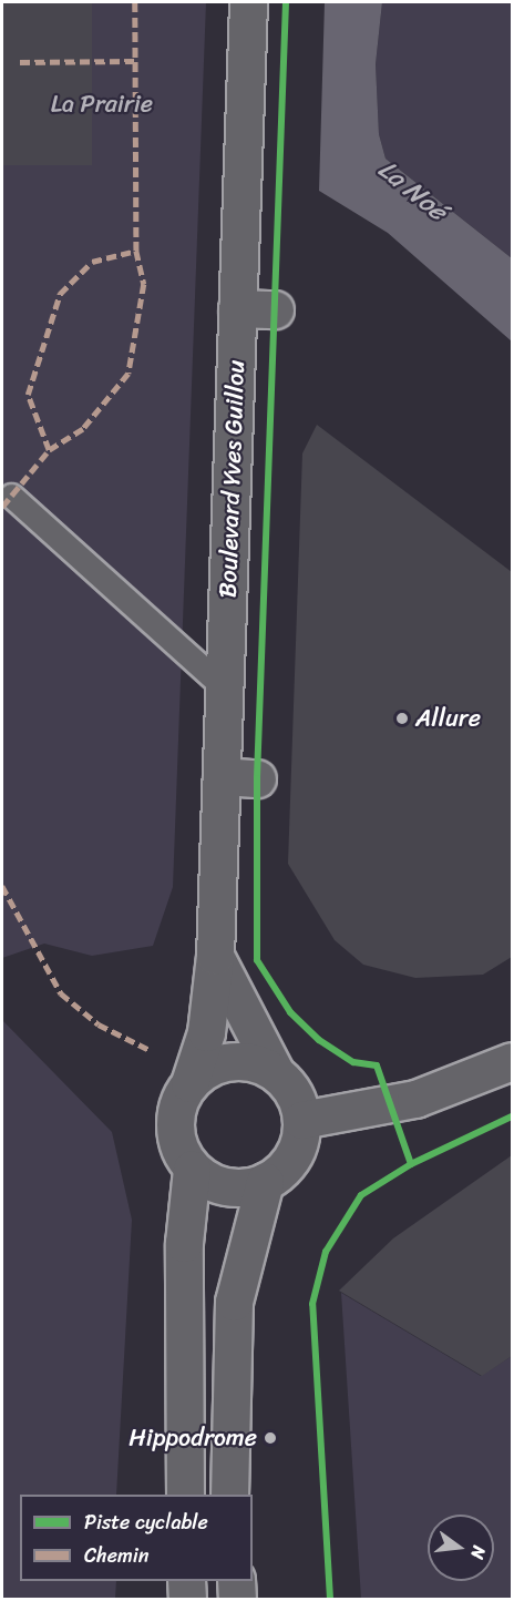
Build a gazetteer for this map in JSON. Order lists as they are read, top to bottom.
{
  "streets": {
    "main road": ["Boulevard Yves Guillou"]
  },
  "water": ["La Noé"],
  "parks": ["La Prairie"],
  "places": ["Allure", "Hippodrome"],
  "legend": ["Piste cyclable", "Chemin"],
  "north": "right"
}
